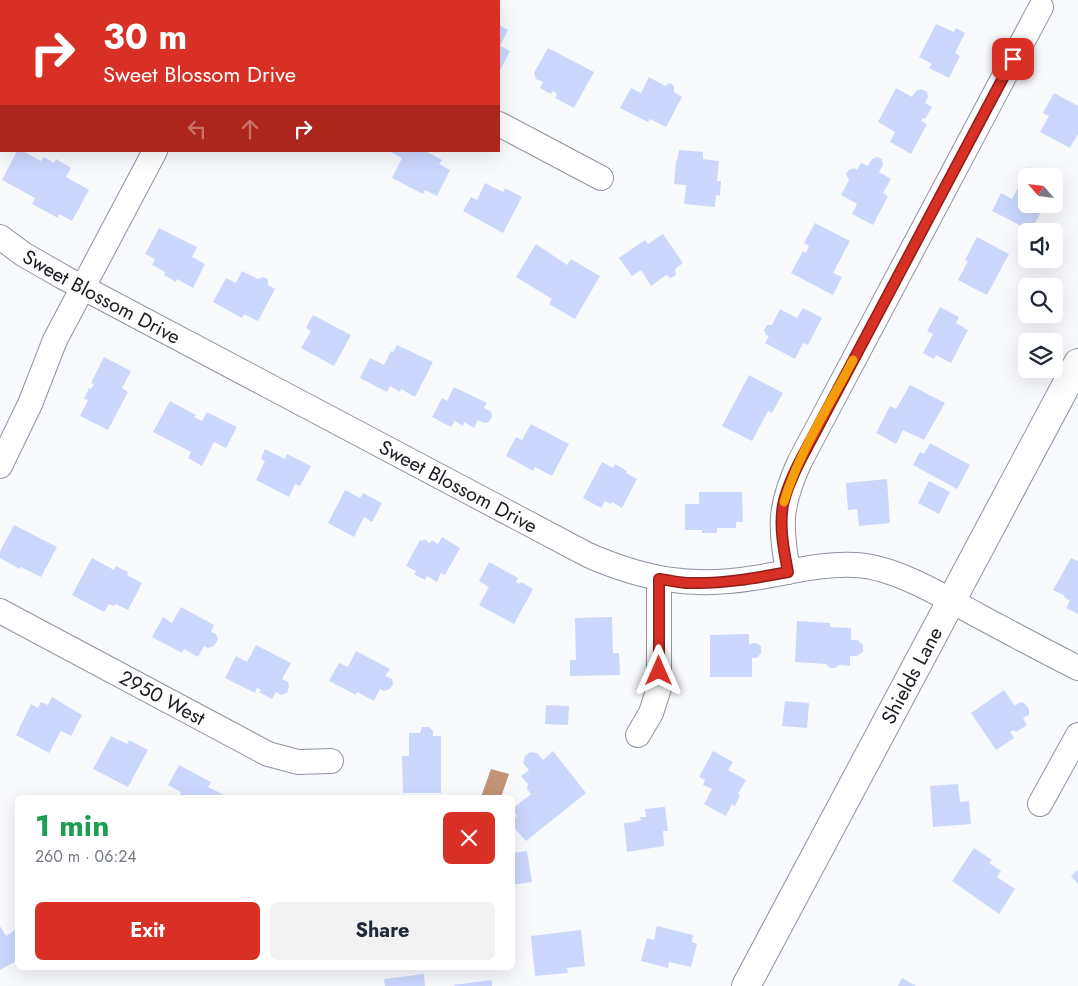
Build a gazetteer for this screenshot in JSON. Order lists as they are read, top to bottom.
{
  "streets": {
    "main road": ["Shields Lane"],
    "street": ["Sweet Blossom Drive", "2950 West"]
  },
  "crossings": [
    ["Sweet Blossom Drive", "Shields Lane"]
  ],
  "north": "top left",
  "page": {
    "turn": ["30 m", "Sweet Blossom Drive"],
    "heading": ["1 min", "260 m · 06:24"],
    "buttons": ["Exit", "Share"]
  }
}
